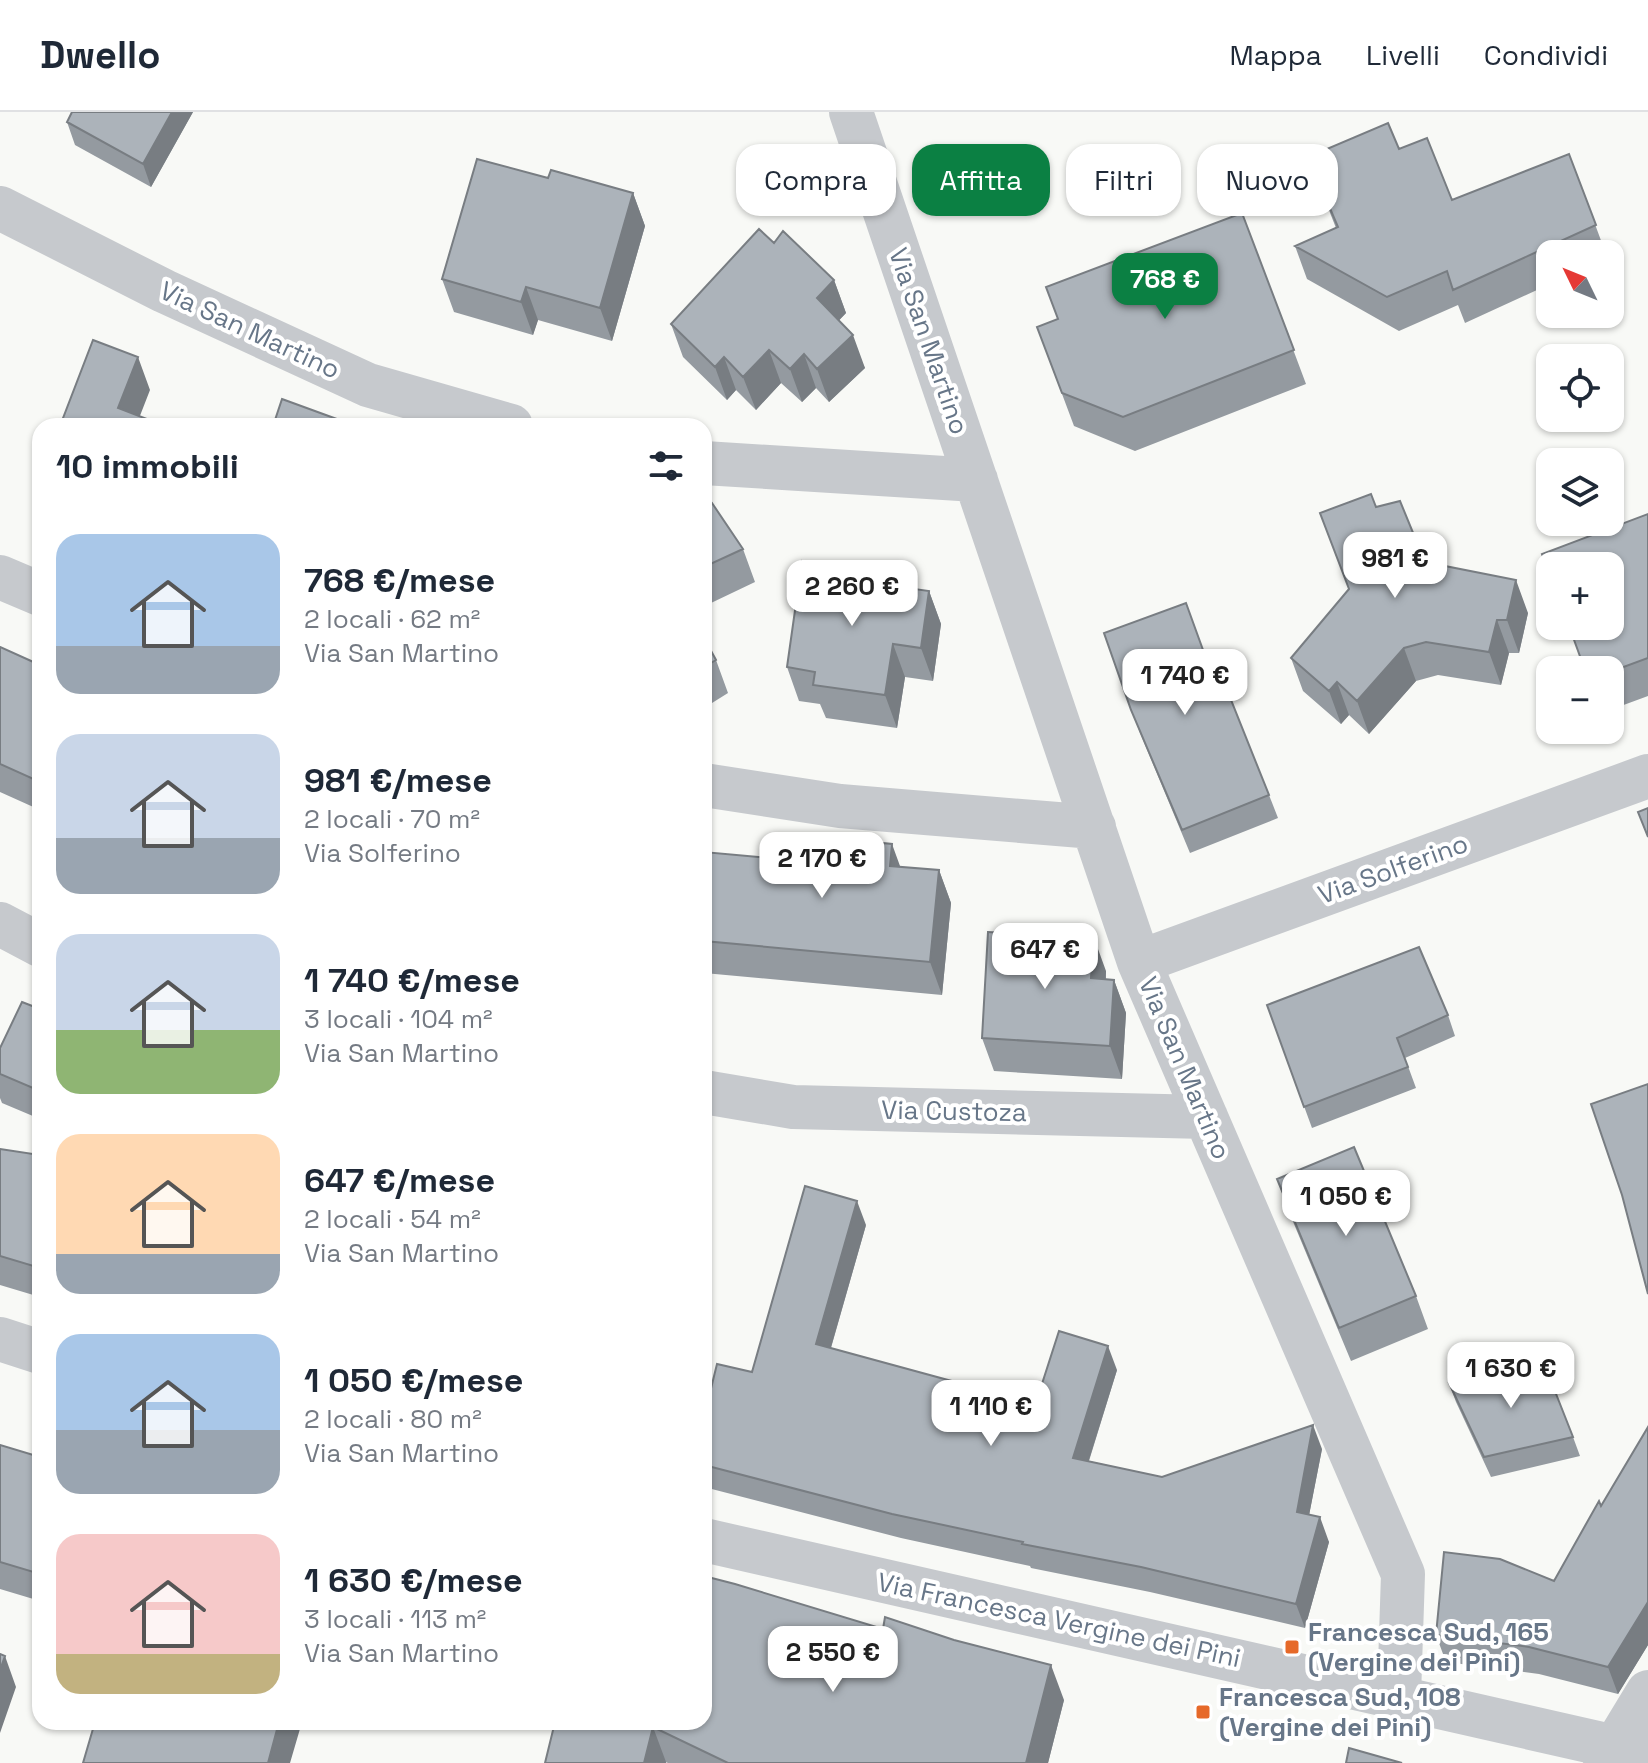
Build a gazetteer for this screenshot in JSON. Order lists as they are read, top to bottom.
{
  "streets": {
    "street": [
      "Via San Martino",
      "Via Solferino",
      "Via Custoza",
      "Via Francesca Vergine dei Pini"
    ]
  },
  "crossings": [
    ["Via San Martino", "Via Solferino"],
    ["Via San Martino", "Via Custoza"],
    ["Via San Martino", "Via Francesca Vergine dei Pini"]
  ],
  "places": {
    "transit": ["Francesca Sud, 165 (Vergine dei Pini)", "Francesca Sud, 108 (Vergine dei Pini)"]
  },
  "north": "top left",
  "page": {
    "header": "Dwello",
    "nav": ["Mappa", "Livelli", "Condividi"],
    "chip": [
      "Compra",
      "Affitta",
      "Filtri",
      "Nuovo"
    ],
    "map_buttons": ["+", "−"],
    "price": [
      "768 €",
      "981 €",
      "2 260 €",
      "1 740 €",
      "2 170 €",
      "647 €",
      "1 050 €",
      "1 630 €",
      "1 110 €",
      "2 550 €"
    ],
    "heading": "10 immobili",
    "list": [
      {
        "name": "768 €/mese",
        "note": "2 locali · 62 m² · Via San Martino"
      },
      {
        "name": "981 €/mese",
        "note": "2 locali · 70 m² · Via Solferino"
      },
      {
        "name": "1 740 €/mese",
        "note": "3 locali · 104 m² · Via San Martino"
      },
      {
        "name": "647 €/mese",
        "note": "2 locali · 54 m² · Via San Martino"
      },
      {
        "name": "1 050 €/mese",
        "note": "2 locali · 80 m² · Via San Martino"
      },
      {
        "name": "1 630 €/mese",
        "note": "3 locali · 113 m² · Via San Martino"
      }
    ]
  }
}
